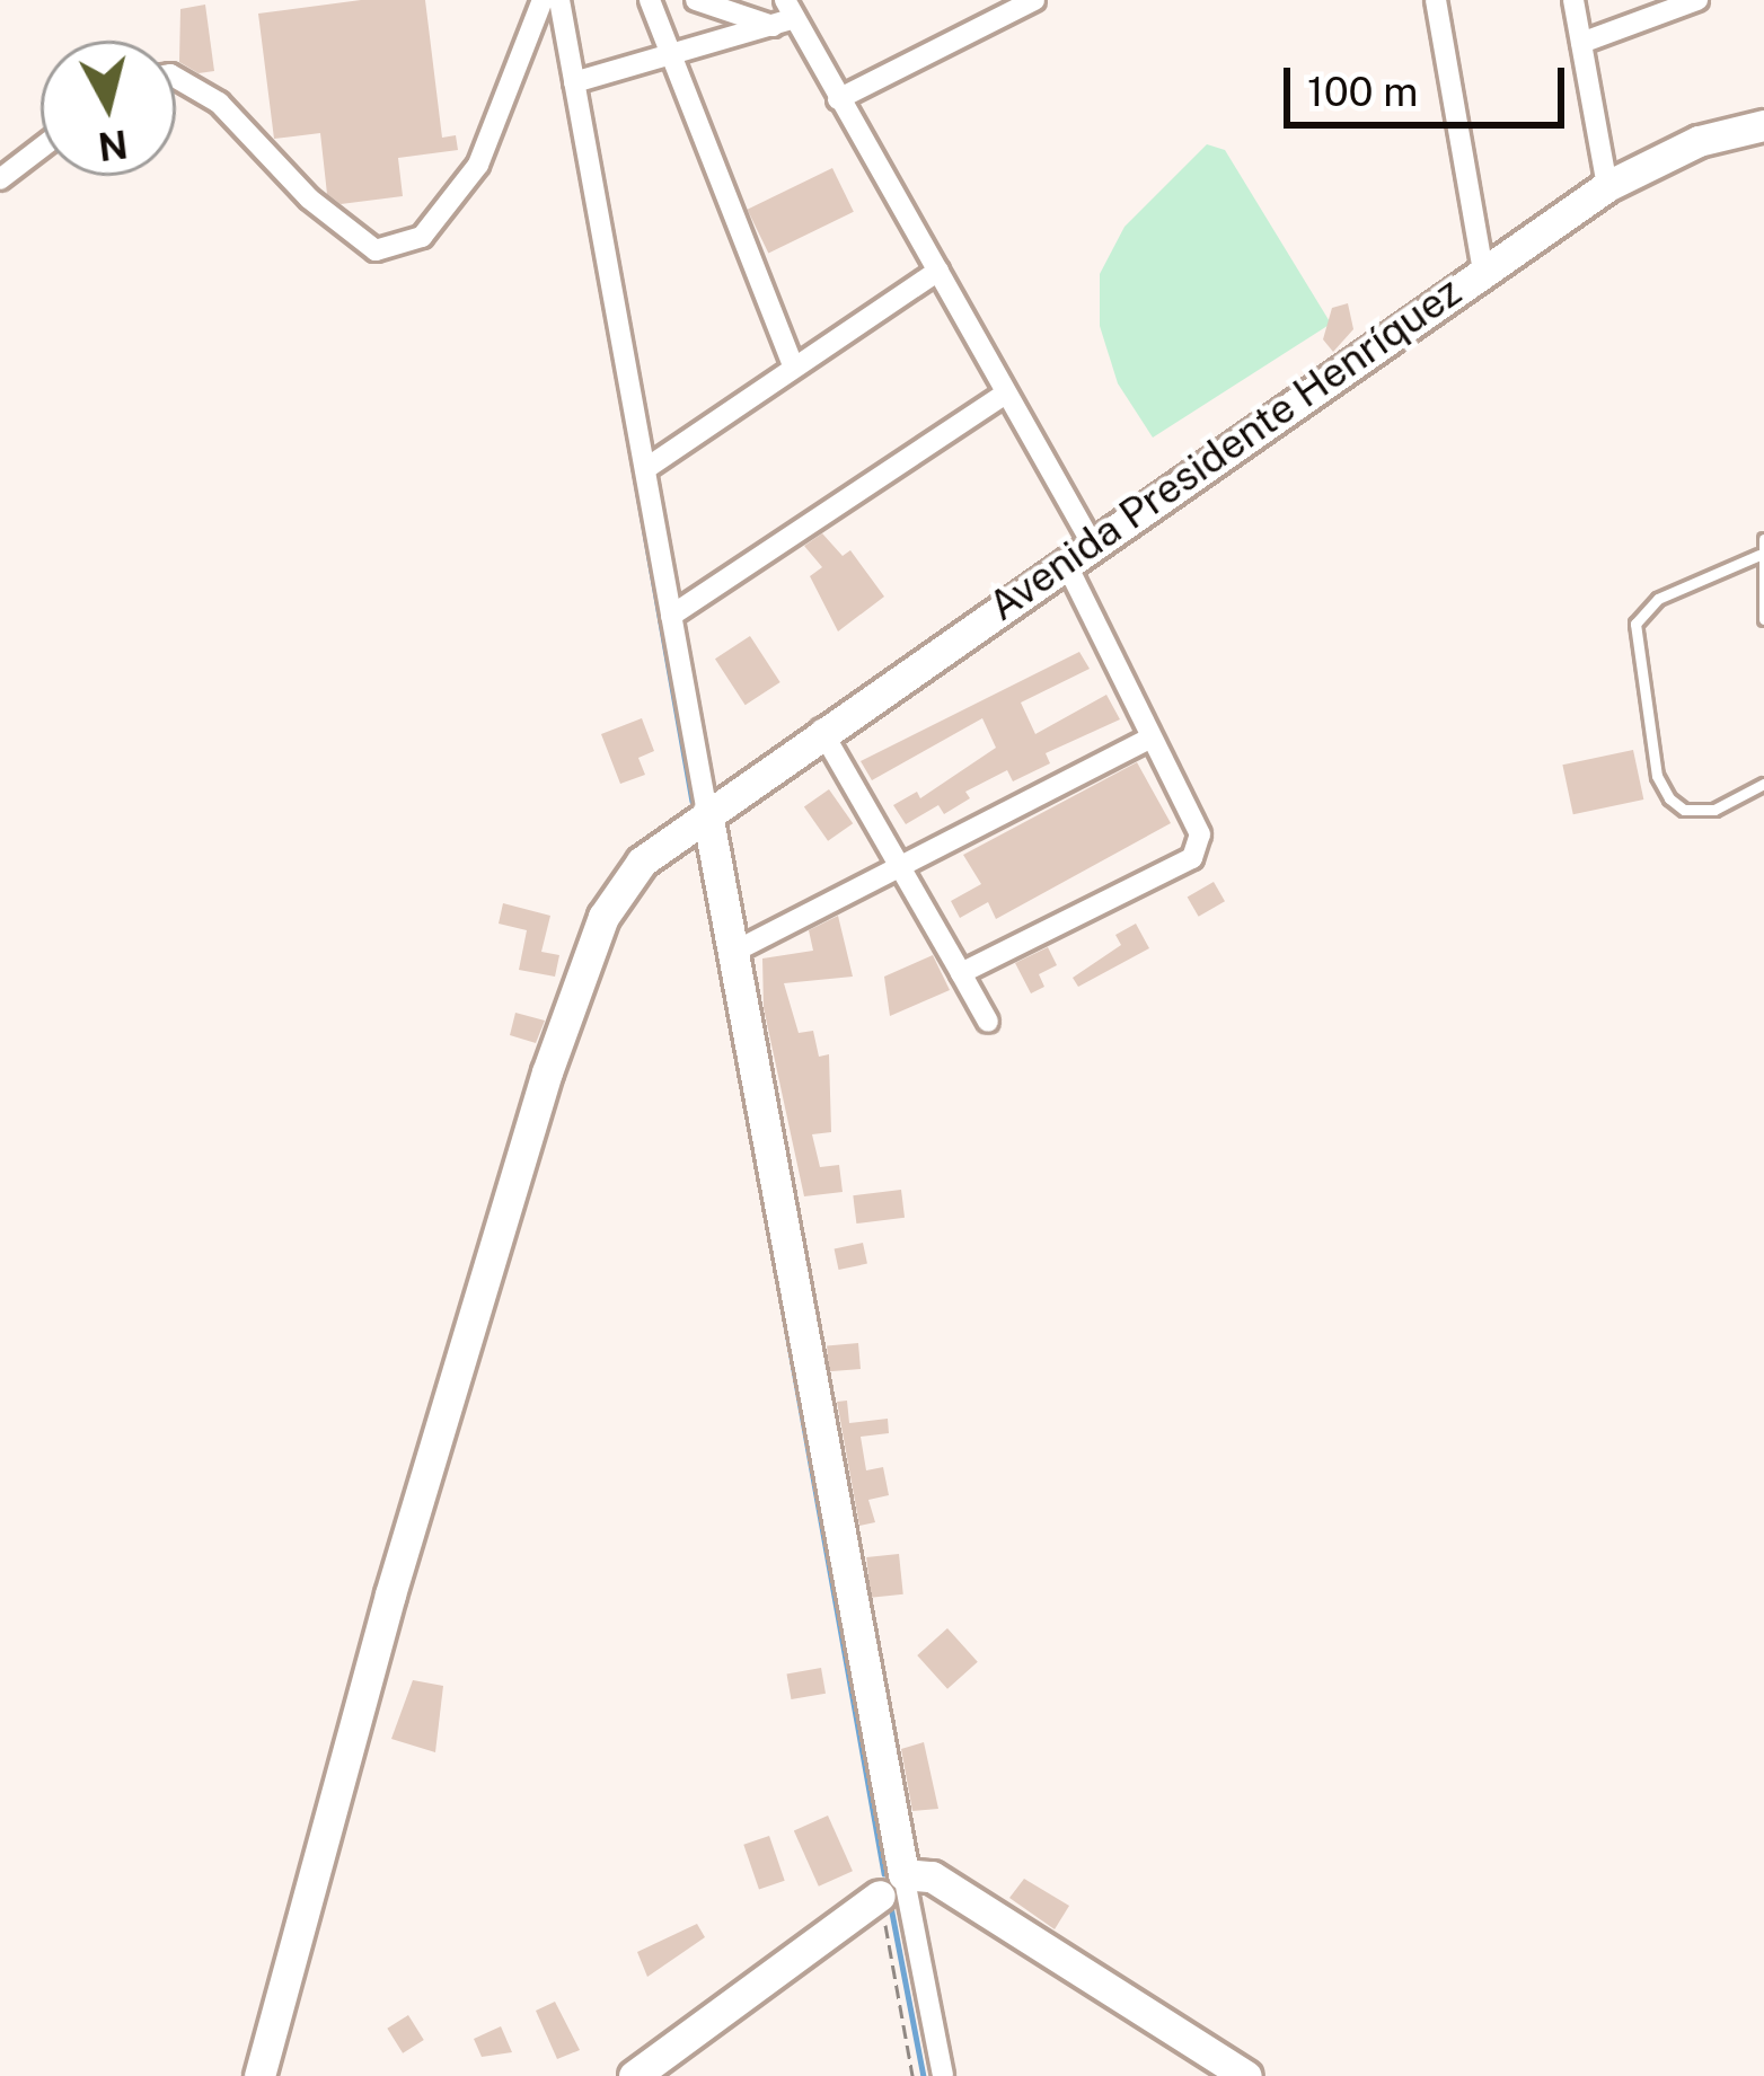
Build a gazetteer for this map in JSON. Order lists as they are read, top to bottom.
{
  "streets": {
    "street": ["Avenida Presidente Henríquez"]
  },
  "scale_bar": "100 m",
  "north": "bottom"
}
